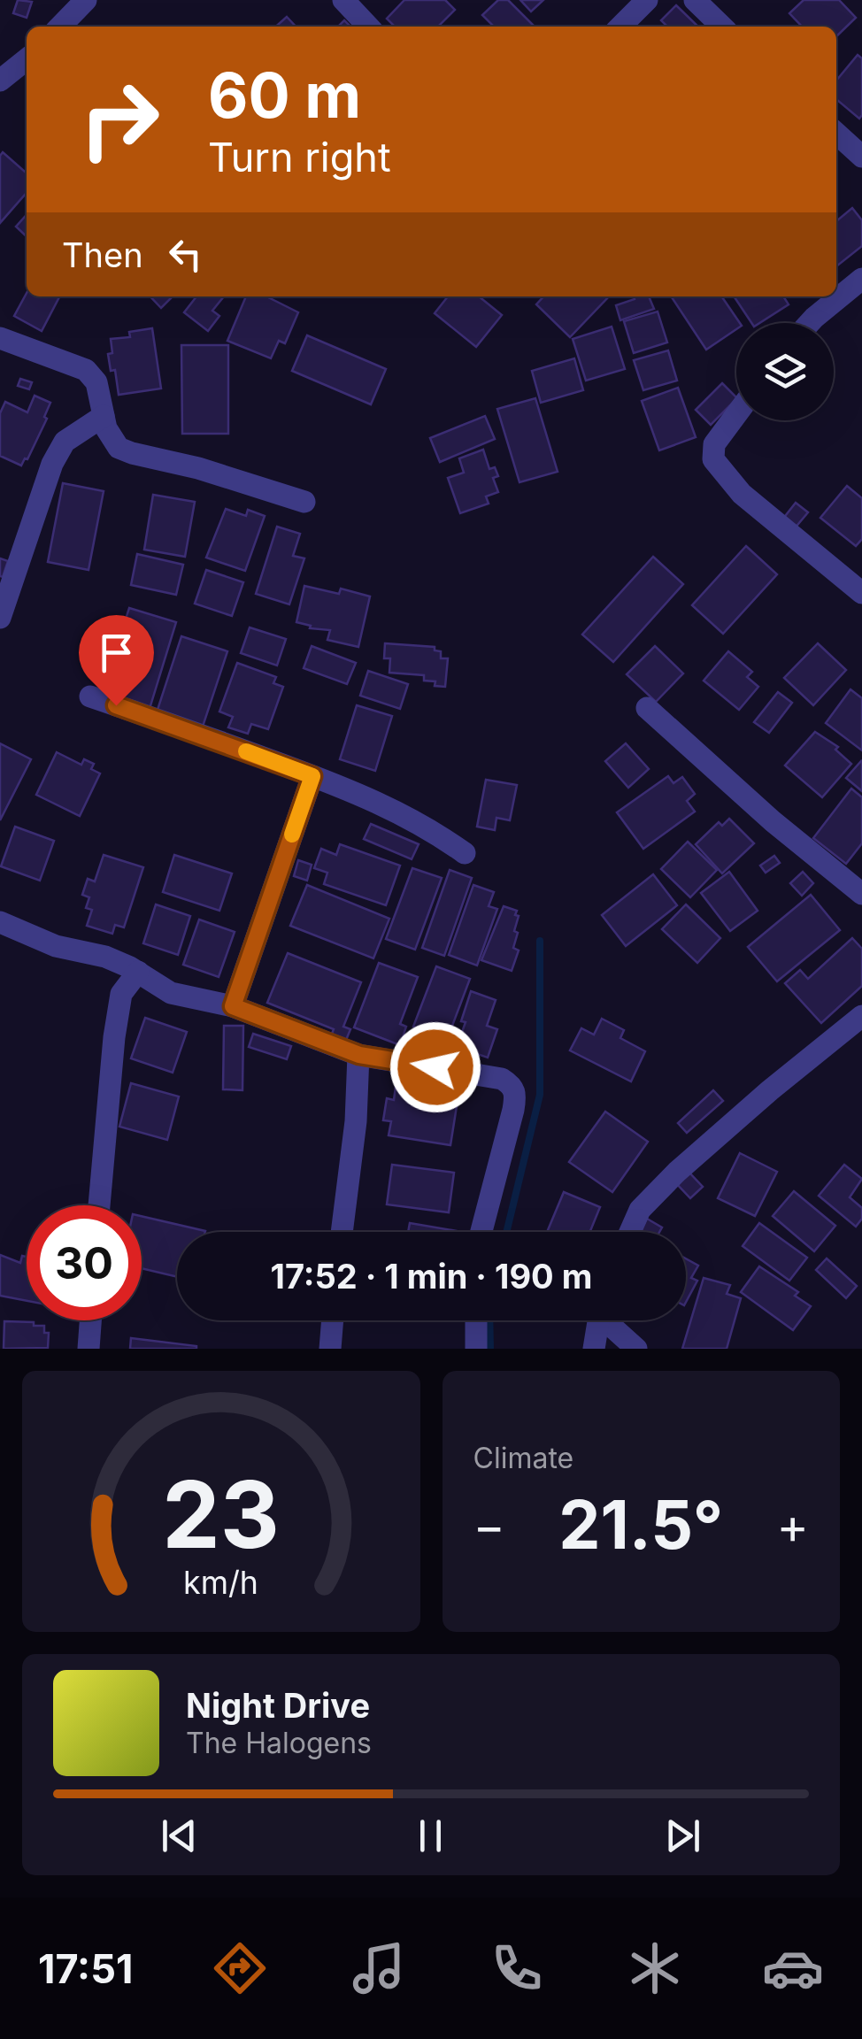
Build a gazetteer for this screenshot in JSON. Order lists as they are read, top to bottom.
{
  "page": {
    "turn": ["60 m", "Turn right"],
    "then": "Then",
    "limit": "30",
    "trip": "17:52 · 1 min · 190 m",
    "tile": "Climate",
    "heat": ["−", "21.5°", "+"],
    "song": ["Night Drive", "The Halogens"],
    "tabs": "17:51",
    "gauge": ["23", "km/h"]
  }
}
